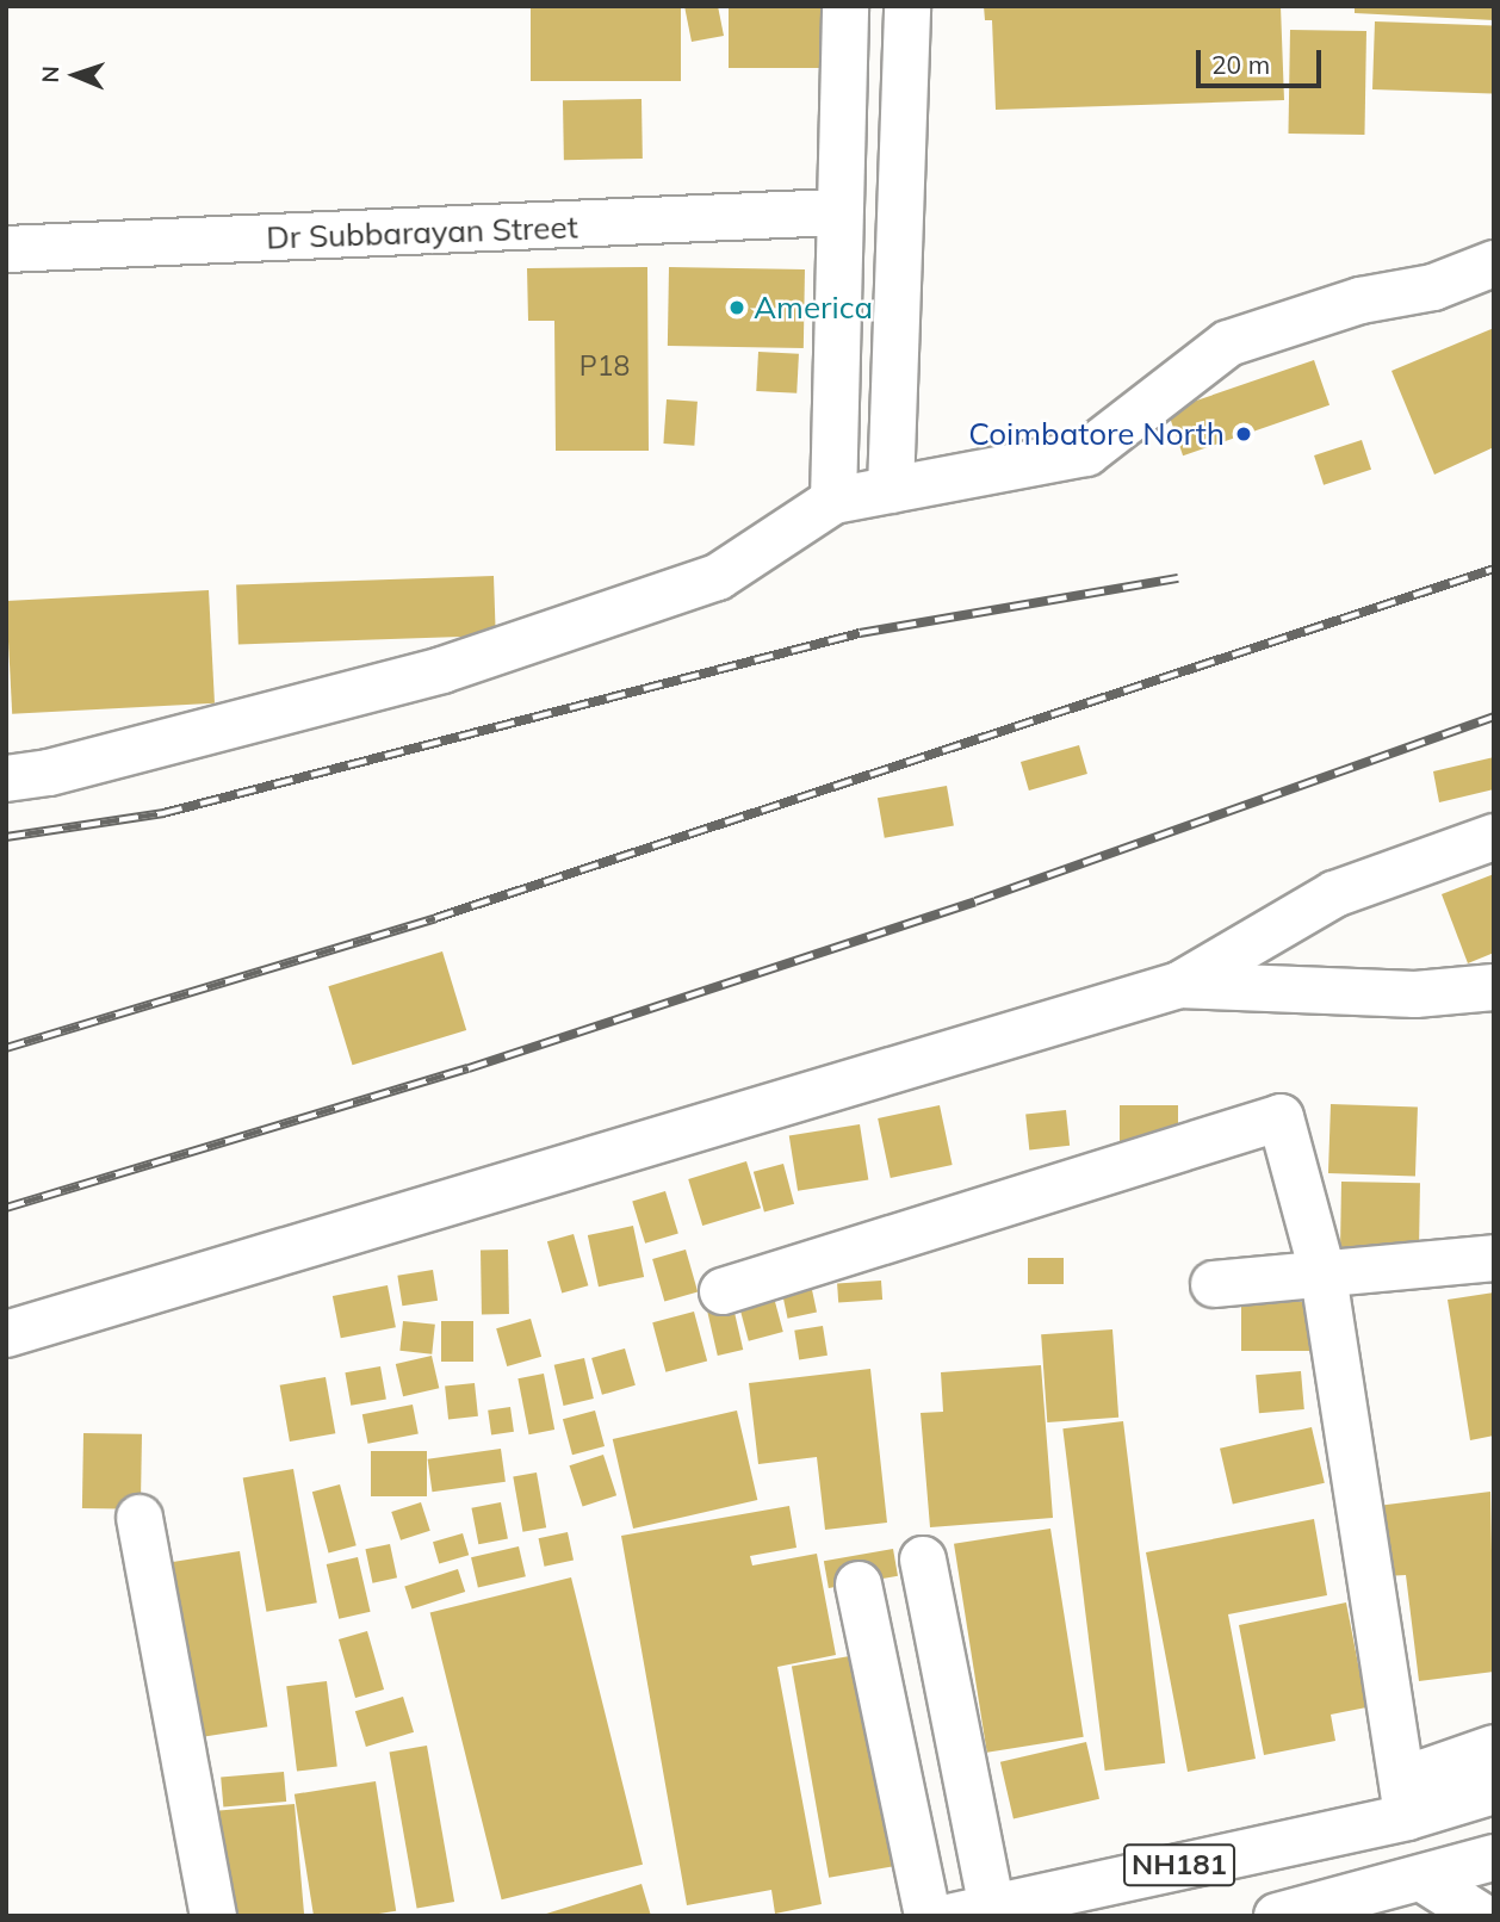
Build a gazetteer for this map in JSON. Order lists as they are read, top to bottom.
{
  "streets": {
    "main road": ["Dr Subbarayan Street", "NH181"]
  },
  "places": ["America", "Coimbatore North"],
  "house_numbers": ["P18"],
  "scale_bar": "20 m",
  "north": "left"
}
